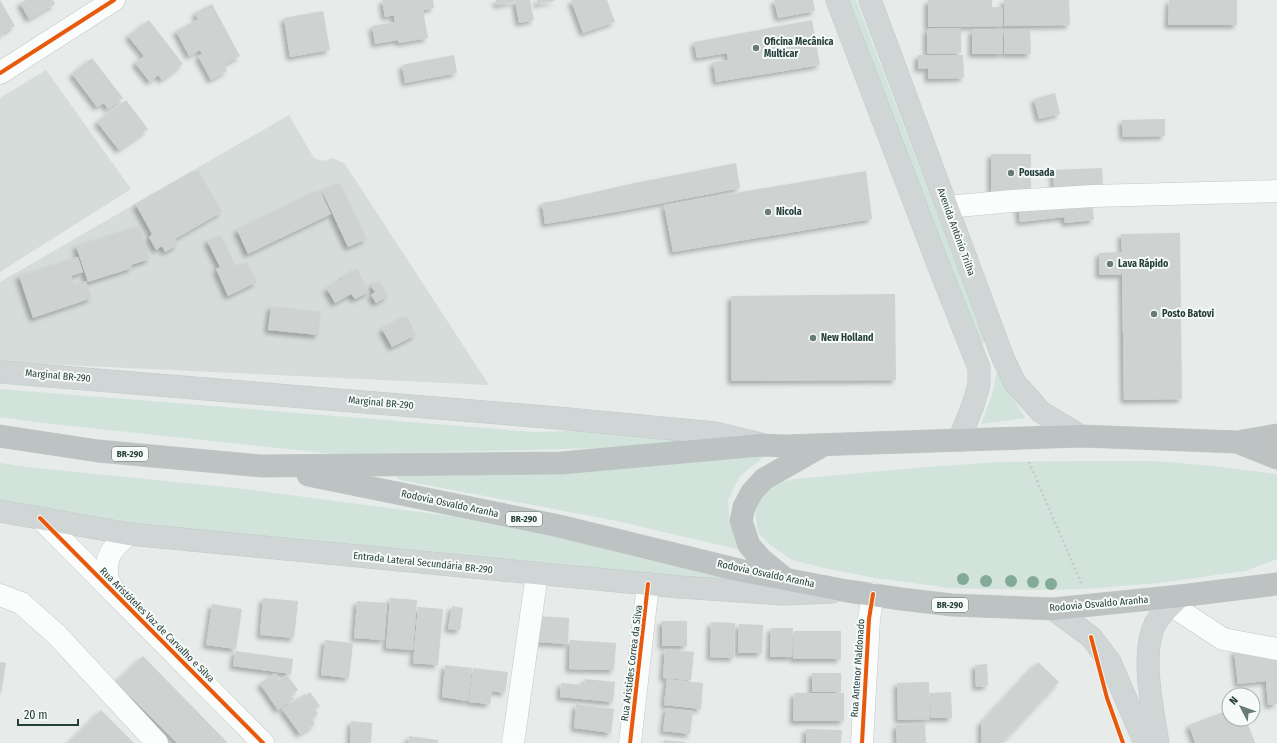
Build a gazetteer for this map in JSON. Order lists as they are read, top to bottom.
{
  "streets": {
    "highway": ["BR-290", "Rodovia Osvaldo Aranha"],
    "main road": ["Avenida Antônio Trilha", "Marginal BR-290", "Entrada Lateral Secundária BR-290"],
    "street": ["Rua Aristóteles Vaz de Carvalho e Silva", "Rua Aristides Correa da Silva", "Rua Antenor Maldonado"]
  },
  "crossings": [
    ["Avenida Antônio Trilha", "Rodovia Osvaldo Aranha"],
    ["Marginal BR-290", "Rodovia Osvaldo Aranha"],
    ["BR-290", "Rodovia Osvaldo Aranha"],
    ["Rodovia Osvaldo Aranha", "Entrada Lateral Secundária BR-290"],
    ["Rodovia Osvaldo Aranha", "Rua Antenor Maldonado"],
    ["Entrada Lateral Secundária BR-290", "Rua Aristóteles Vaz de Carvalho e Silva"],
    ["Entrada Lateral Secundária BR-290", "Rua Aristides Correa da Silva"]
  ],
  "places": [
    "Oficina Mecânica Multicar",
    "Pousada",
    "Nicola",
    "Lava Rápido",
    "Posto Batovi",
    "New Holland"
  ],
  "scale_bar": "20 m",
  "north": "top left"
}
